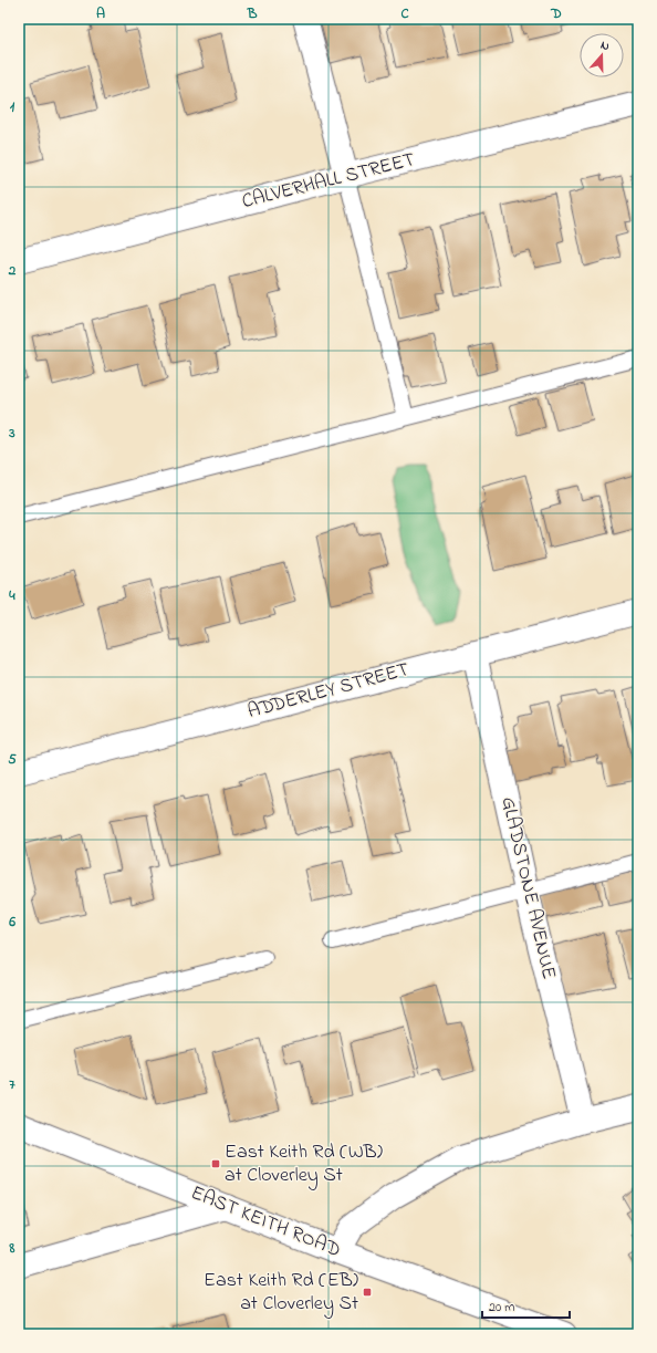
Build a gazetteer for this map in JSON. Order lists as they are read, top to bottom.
{
  "streets": {
    "street": [
      "CALVERHALL STREET",
      "ADDERLEY STREET",
      "GLADSTONE AVENUE",
      "EAST KEITH ROAD"
    ]
  },
  "crossings": [
    ["ADDERLEY STREET", "GLADSTONE AVENUE"]
  ],
  "places": {
    "transit": ["East Keith Rd (WB) at Cloverley St", "East Keith Rd (EB) at Cloverley St"]
  },
  "scale_bar": "20 m",
  "north": "top",
  "grid": {
    "columns": [
      "A",
      "B",
      "C",
      "D"
    ],
    "rows": [
      "1",
      "2",
      "3",
      "4",
      "5",
      "6",
      "7",
      "8"
    ]
  }
}
